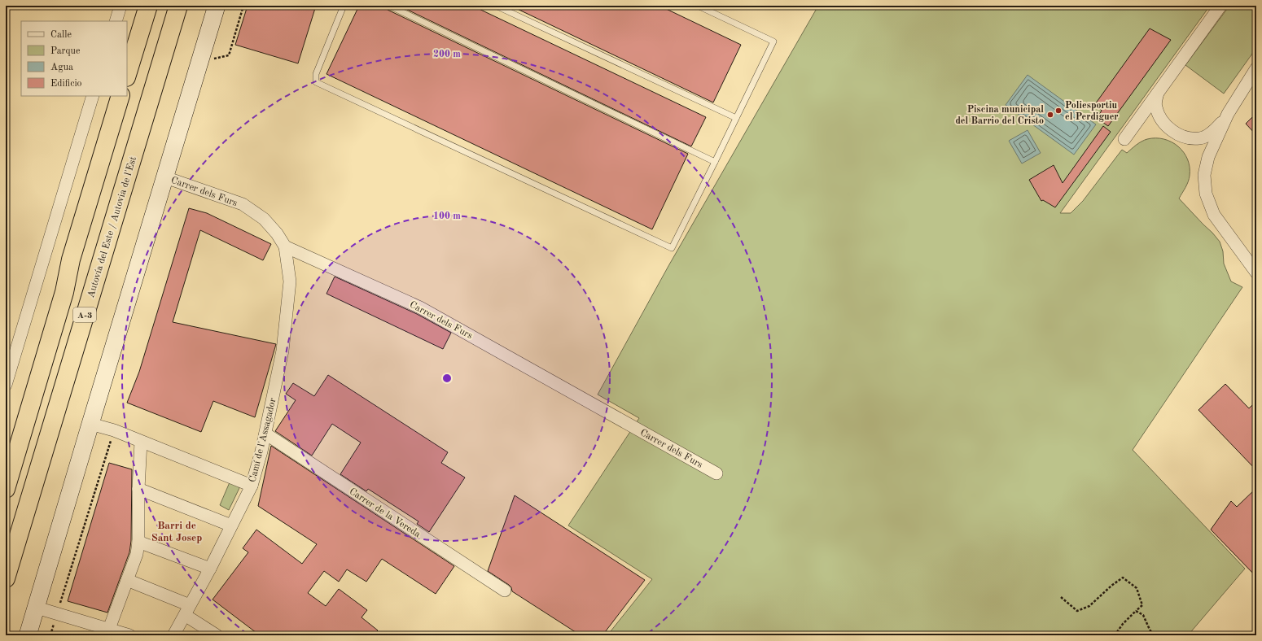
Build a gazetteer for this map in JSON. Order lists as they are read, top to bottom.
{
  "streets": {
    "highway": ["Autovía del Este / Autovia de l'Est", "A-3"],
    "street": ["Carrer dels Furs", "Camí de l'Assagador", "Carrer de la Vereda"]
  },
  "crossings": [
    ["Carrer dels Furs", "Camí de l'Assagador"],
    ["Camí de l'Assagador", "Carrer de la Vereda"]
  ],
  "districts": ["Barri de Sant Josep"],
  "places": ["Poliesportiu el Perdiguer", "Piscina municipal del Barrio del Cristo"],
  "legend": [
    "Calle",
    "Parque",
    "Agua",
    "Edificio"
  ],
  "rings": ["200 m", "100 m"]
}
